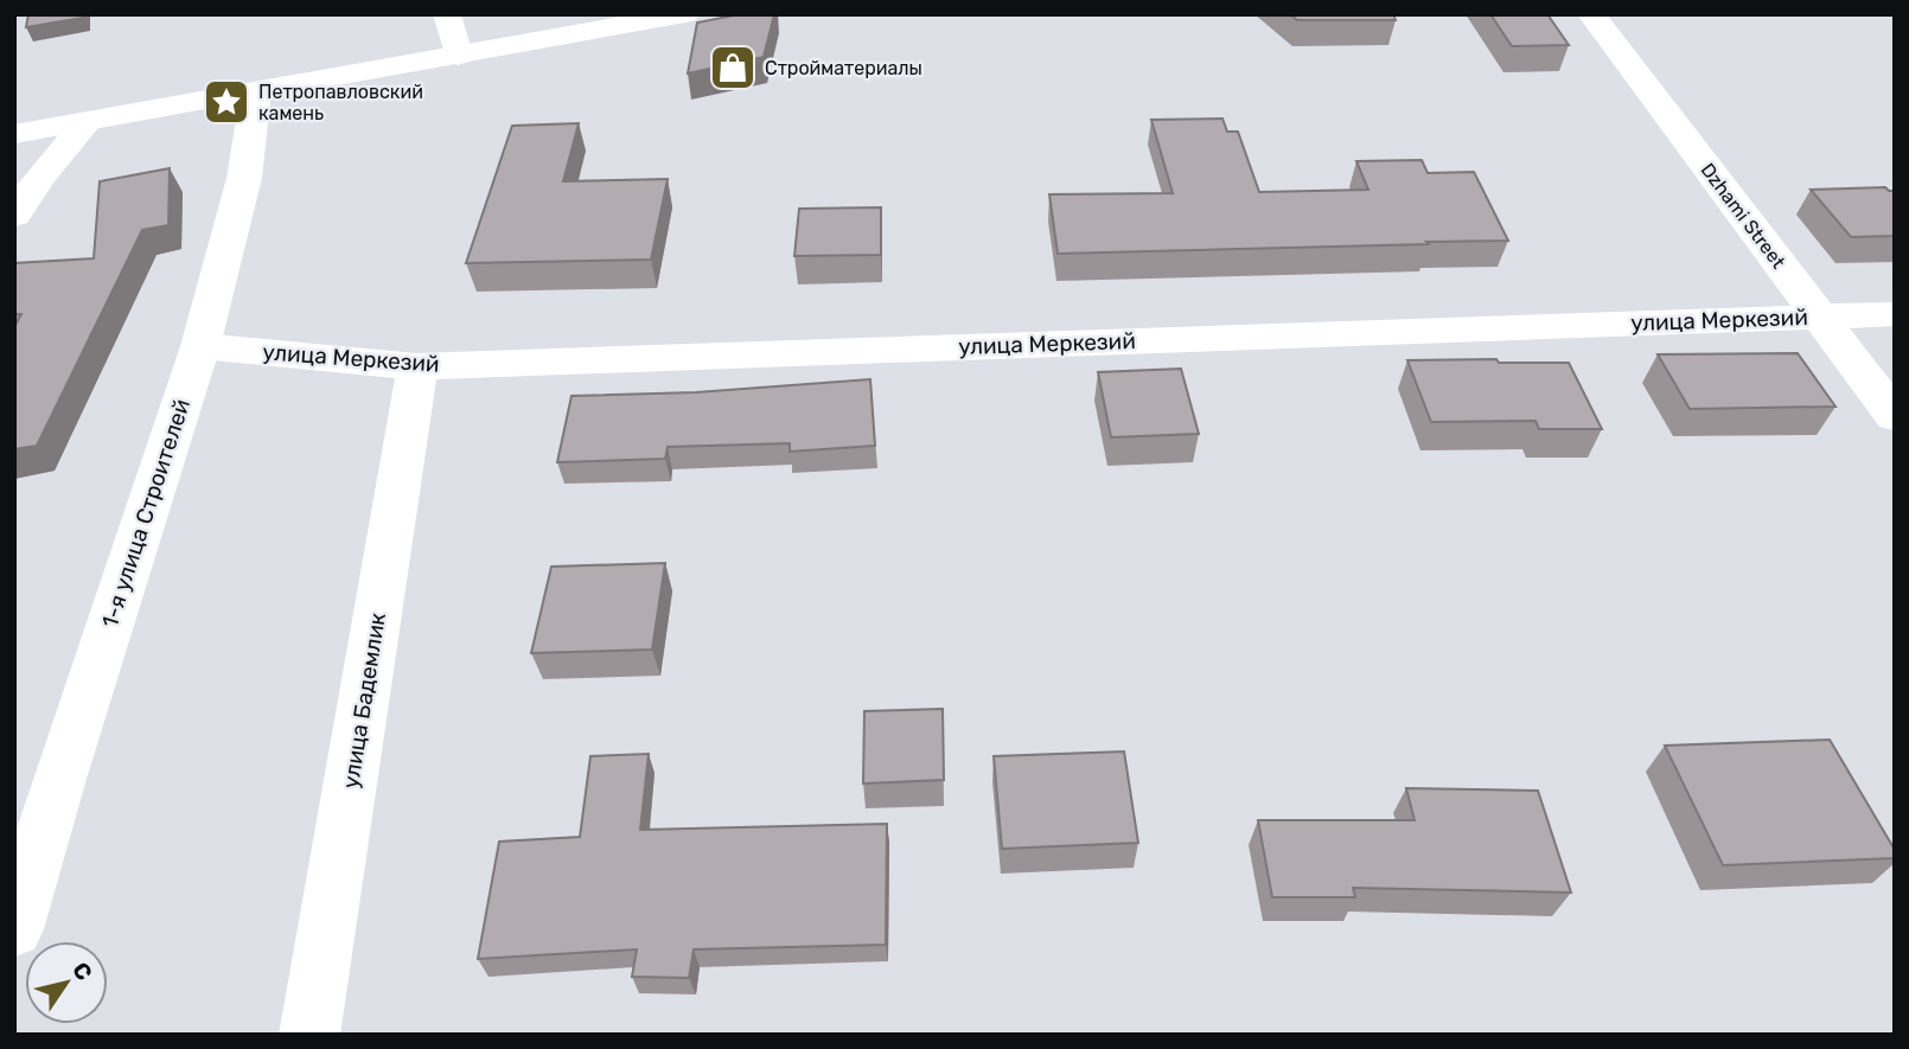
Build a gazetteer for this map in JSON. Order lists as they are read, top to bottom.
{
  "streets": {
    "street": [
      "Dzhami Street",
      "улица Меркезий",
      "1-я улица Строителей",
      "улица Бадемлик"
    ]
  },
  "crossings": [
    ["Dzhami Street", "улица Меркезий"],
    ["улица Меркезий", "1-я улица Строителей"],
    ["улица Меркезий", "улица Бадемлик"]
  ],
  "places": {
    "shop": ["Стройматериалы"],
    "place": ["Петропавловский камень"]
  },
  "north": "top right"
}
